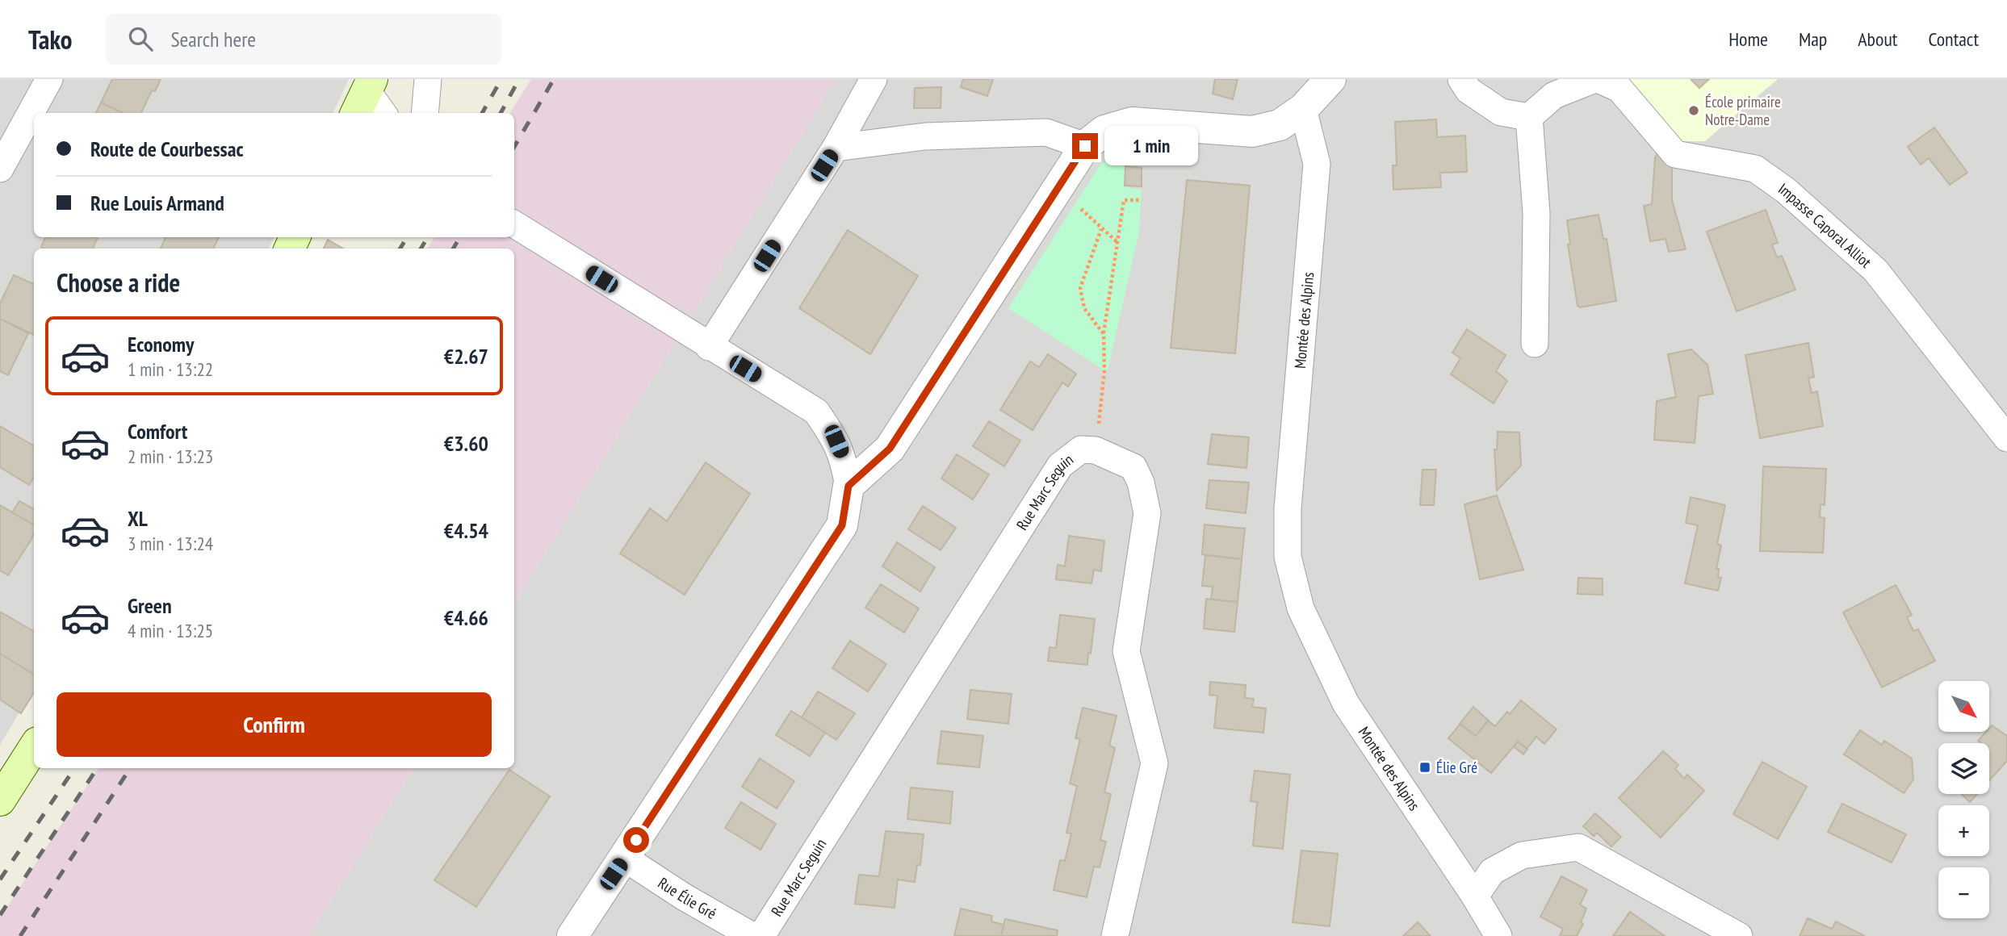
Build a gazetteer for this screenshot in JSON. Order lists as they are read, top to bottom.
{
  "streets": {
    "street": [
      "Impasse Caporal Alliot",
      "Montée des Alpins",
      "Rue Marc Seguin",
      "Rue Élie Gré"
    ]
  },
  "places": {
    "other": ["École primaire Notre-Dame"],
    "transit": ["Élie Gré"]
  },
  "north": "bottom right",
  "page": {
    "header": "Tako",
    "search": "Search here",
    "nav": [
      "Home",
      "Map",
      "About",
      "Contact"
    ],
    "banner": ["Route de Courbessac", "Rue Louis Armand"],
    "bubble": "1 min",
    "heading": "Choose a ride",
    "list": [
      {
        "name": "Economy",
        "note": "1 min · 13:22",
        "value": "€2.67"
      },
      {
        "name": "Comfort",
        "note": "2 min · 13:23",
        "value": "€3.60"
      },
      {
        "name": "XL",
        "note": "3 min · 13:24",
        "value": "€4.54"
      },
      {
        "name": "Green",
        "note": "4 min · 13:25",
        "value": "€4.66"
      }
    ],
    "map_buttons": ["+", "−"],
    "buttons": "Confirm"
  }
}
